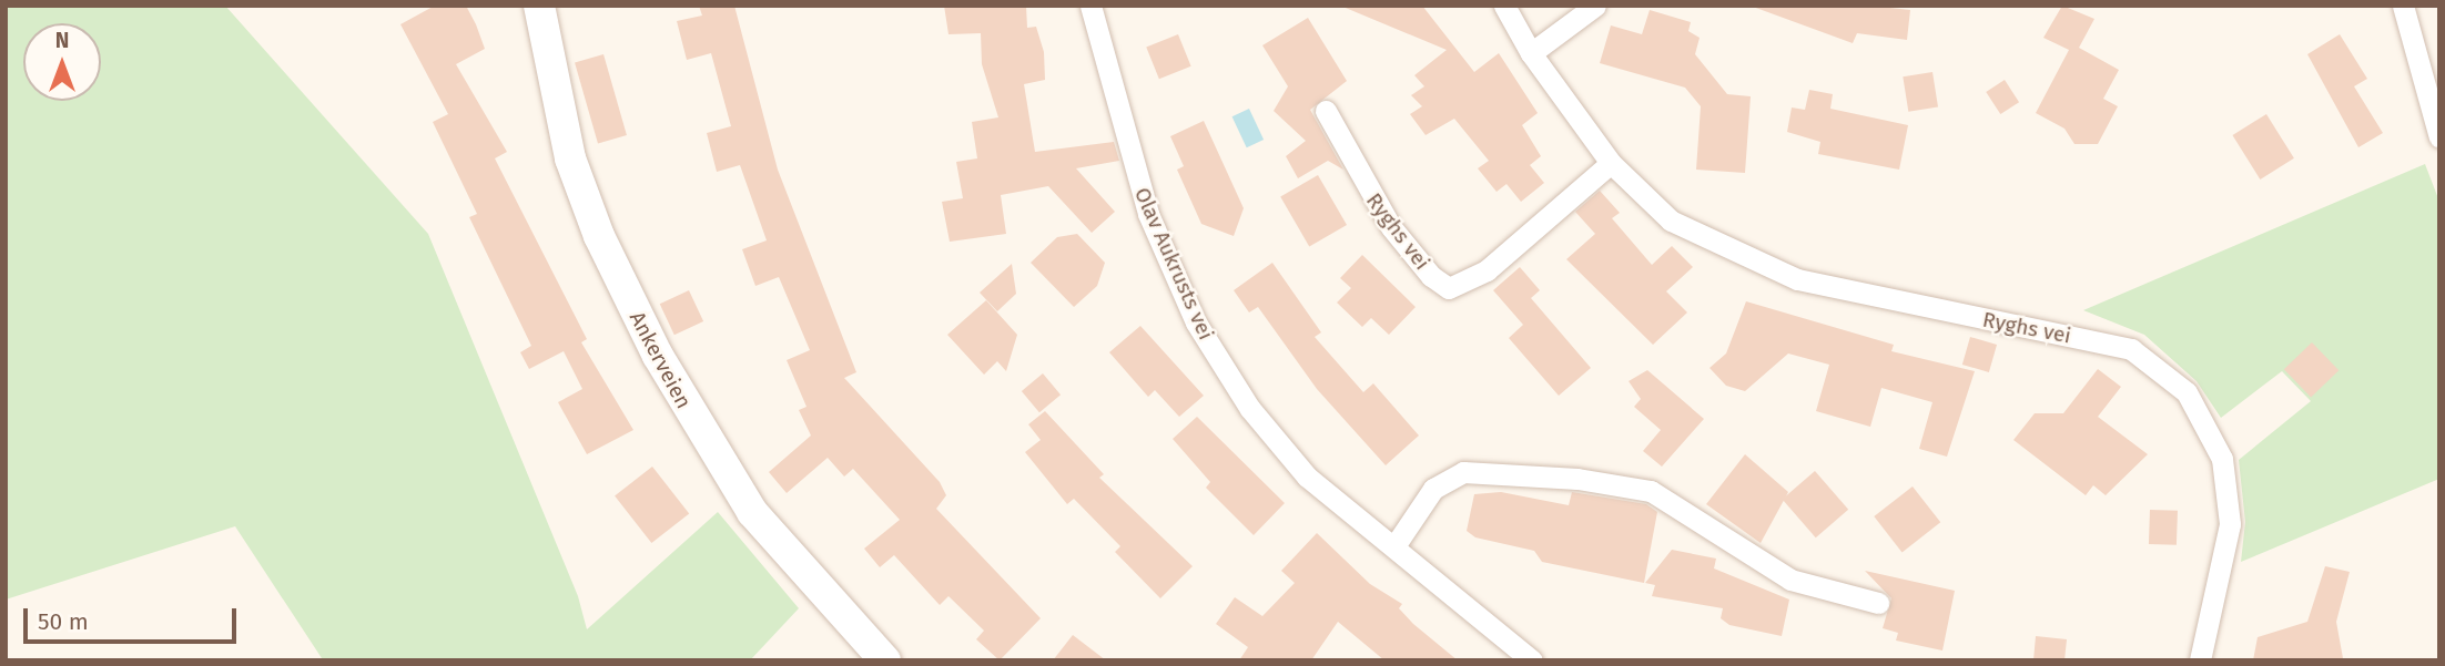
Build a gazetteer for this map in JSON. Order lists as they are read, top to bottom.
{
  "streets": {
    "main road": ["Ankerveien"],
    "street": ["Ryghs vei", "Olav Aukrusts vei"]
  },
  "scale_bar": "50 m",
  "north": "top"
}
